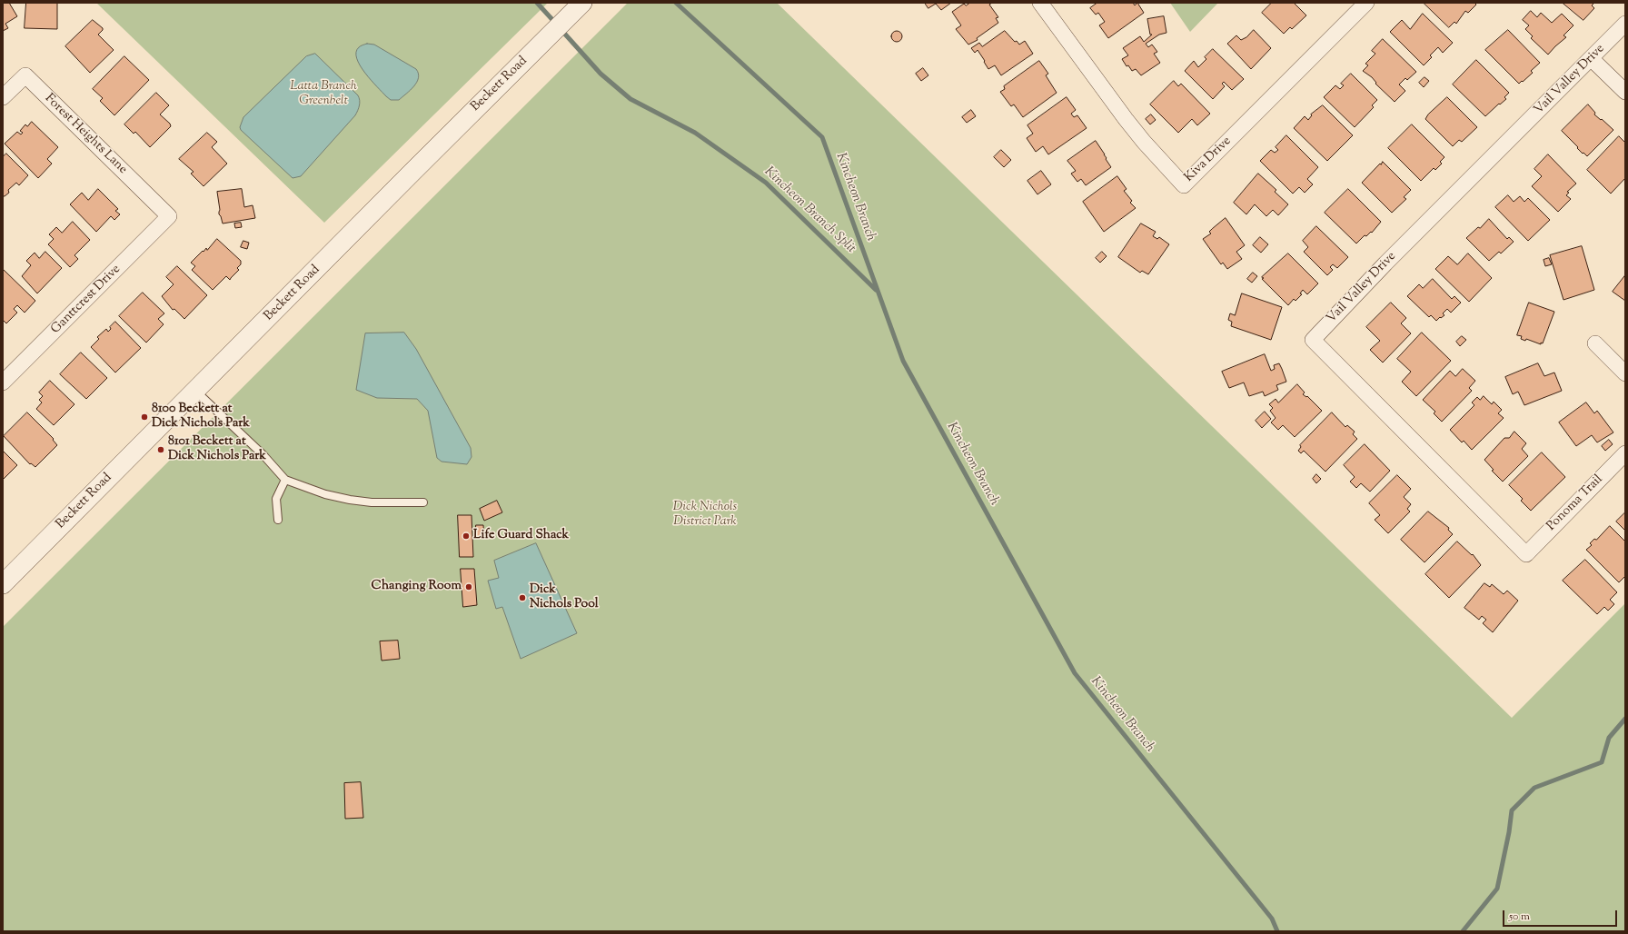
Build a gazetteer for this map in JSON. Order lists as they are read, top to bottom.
{
  "streets": {
    "street": [
      "Vail Valley Drive",
      "Beckett Road",
      "Forest Heights Lane",
      "Kiva Drive",
      "Ganttcrest Drive",
      "Ponoma Trail"
    ]
  },
  "crossings": [
    ["Vail Valley Drive", "Ponoma Trail"],
    ["Forest Heights Lane", "Ganttcrest Drive"]
  ],
  "water": ["Kincheon Branch", "Kincheon Branch Split"],
  "parks": ["Latta Branch Greenbelt", "Dick Nichols District Park"],
  "places": [
    "8100 Beckett at Dick Nichols Park",
    "8101 Beckett at Dick Nichols Park",
    "Life Guard Shack",
    "Changing Room",
    "Dick Nichols Pool"
  ],
  "scale_bar": "50 m"
}
